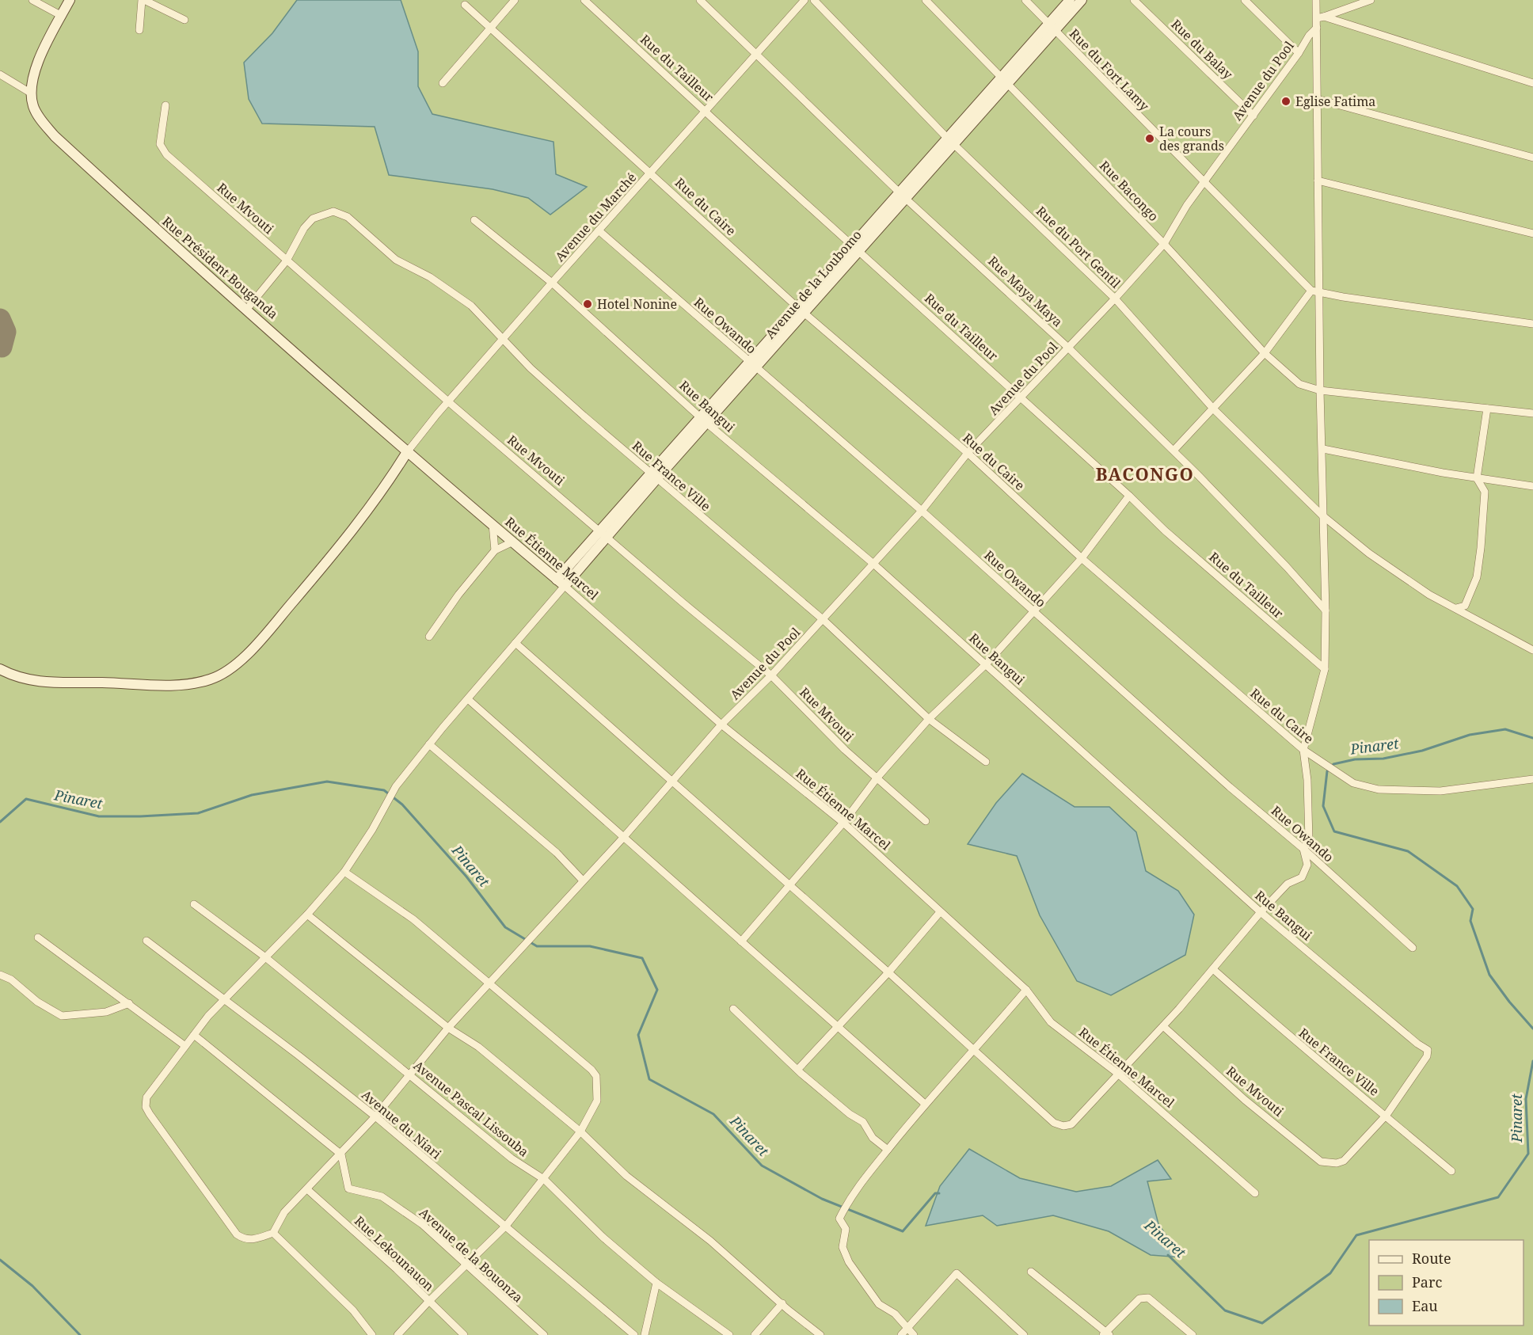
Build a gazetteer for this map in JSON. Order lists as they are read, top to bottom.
{
  "streets": {
    "street": [
      "Rue du Balay",
      "Rue du Tailleur",
      "Rue du Fort Lamy",
      "Avenue du Pool",
      "Rue Bacongo",
      "Rue du Caire",
      "Rue Mvouti",
      "Avenue du Marché",
      "Rue du Port Gentil",
      "Rue Président Bouganda",
      "Avenue de la Loubomo",
      "Rue Maya Maya",
      "Rue Owando",
      "Rue Bangui",
      "Rue France Ville",
      "Rue Étienne Marcel",
      "Avenue Pascal Lissouba",
      "Avenue du Niari",
      "Rue Lekounauon",
      "Avenue de la Bouonza"
    ]
  },
  "crossings": [
    ["Rue du Balay", "Avenue du Pool"],
    ["Rue du Tailleur", "Avenue du Pool"],
    ["Rue du Tailleur", "Avenue du Marché"],
    ["Rue du Tailleur", "Avenue de la Loubomo"],
    ["Rue du Fort Lamy", "Avenue du Pool"],
    ["Rue du Fort Lamy", "Avenue de la Loubomo"],
    ["Avenue du Pool", "Rue Bacongo"],
    ["Avenue du Pool", "Rue du Caire"],
    ["Avenue du Pool", "Rue Mvouti"],
    ["Avenue du Pool", "Rue du Port Gentil"],
    ["Avenue du Pool", "Rue Maya Maya"],
    ["Avenue du Pool", "Rue Owando"],
    ["Avenue du Pool", "Rue Bangui"],
    ["Avenue du Pool", "Rue France Ville"],
    ["Avenue du Pool", "Rue Étienne Marcel"],
    ["Avenue du Pool", "Avenue Pascal Lissouba"],
    ["Avenue du Pool", "Avenue du Niari"],
    ["Avenue du Pool", "Rue Lekounauon"],
    ["Avenue du Pool", "Avenue de la Bouonza"],
    ["Rue Bacongo", "Avenue de la Loubomo"],
    ["Rue du Caire", "Avenue du Marché"],
    ["Rue du Caire", "Avenue de la Loubomo"],
    ["Rue Mvouti", "Avenue du Marché"],
    ["Rue Mvouti", "Avenue de la Loubomo"],
    ["Rue Mvouti", "Rue Bangui"],
    ["Rue Mvouti", "Rue France Ville"],
    ["Avenue du Marché", "Rue Président Bouganda"],
    ["Avenue du Marché", "Rue Maya Maya"],
    ["Avenue du Marché", "Rue Owando"],
    ["Avenue du Marché", "Rue Bangui"],
    ["Avenue du Marché", "Rue France Ville"],
    ["Avenue du Marché", "Rue Étienne Marcel"],
    ["Rue du Port Gentil", "Avenue de la Loubomo"],
    ["Rue Président Bouganda", "Rue Étienne Marcel"],
    ["Avenue de la Loubomo", "Rue Maya Maya"],
    ["Avenue de la Loubomo", "Rue Owando"],
    ["Avenue de la Loubomo", "Rue Bangui"],
    ["Avenue de la Loubomo", "Rue France Ville"],
    ["Avenue de la Loubomo", "Rue Étienne Marcel"],
    ["Rue Bangui", "Rue France Ville"]
  ],
  "districts": ["BACONGO"],
  "water": ["Pinaret"],
  "places": ["Eglise Fatima", "La cours des grands", "Hotel Nonine"],
  "legend": ["Route", "Parc", "Eau"]
}
